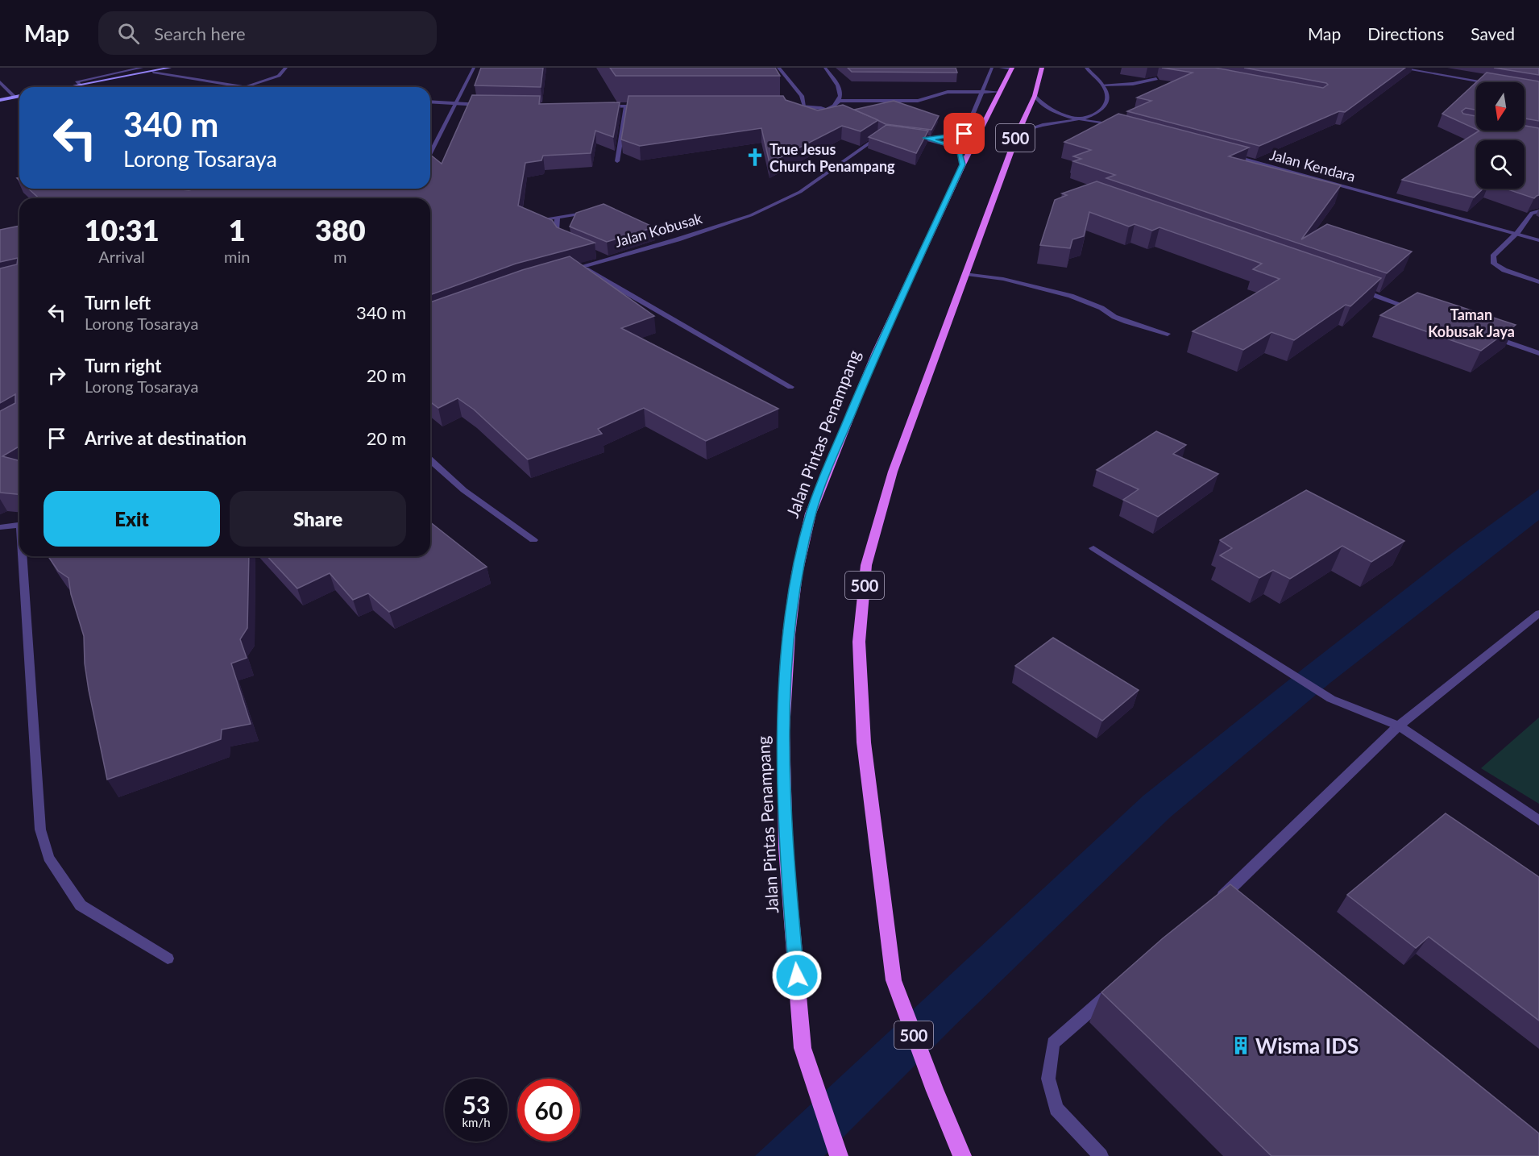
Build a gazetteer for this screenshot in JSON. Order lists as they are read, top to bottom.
{
  "streets": {
    "main road": ["500", "Jalan Pintas Penampang"],
    "street": ["Jalan Kendara", "Jalan Kobusak"]
  },
  "districts": ["Taman Kobusak Jaya"],
  "places": {
    "church": ["True Jesus Church Penampang"],
    "building": ["Wisma IDS"]
  },
  "north": "bottom",
  "page": {
    "header": "Map",
    "search": "Search here",
    "nav": ["Map", "Directions", "Saved"],
    "turn": ["340 m", "Lorong Tosaraya"],
    "eta": [
      "10:31",
      "Arrival",
      "1",
      "min",
      "380",
      "m"
    ],
    "list": [
      {
        "name": "Turn left",
        "note": "Lorong Tosaraya",
        "value": "340 m"
      },
      {
        "name": "Turn right",
        "note": "Lorong Tosaraya",
        "value": "20 m"
      },
      {
        "name": "Arrive at destination",
        "value": "20 m"
      }
    ],
    "buttons": ["Exit", "Share"],
    "speed": "53 km/h",
    "limit": "60"
  }
}
